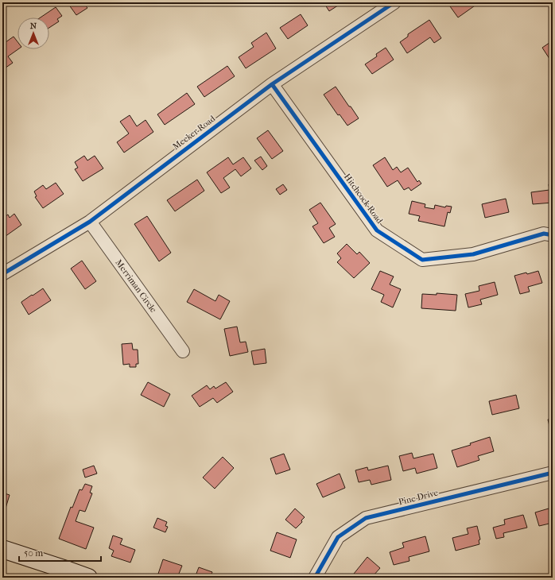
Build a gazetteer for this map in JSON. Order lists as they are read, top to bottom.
{
  "streets": {
    "street": [
      "Meeker Road",
      "Hitchcock Road",
      "Merriman Circle",
      "Pine Drive"
    ]
  },
  "crossings": [
    ["Meeker Road", "Hitchcock Road"],
    ["Meeker Road", "Merriman Circle"]
  ],
  "scale_bar": "50 m",
  "north": "top"
}
